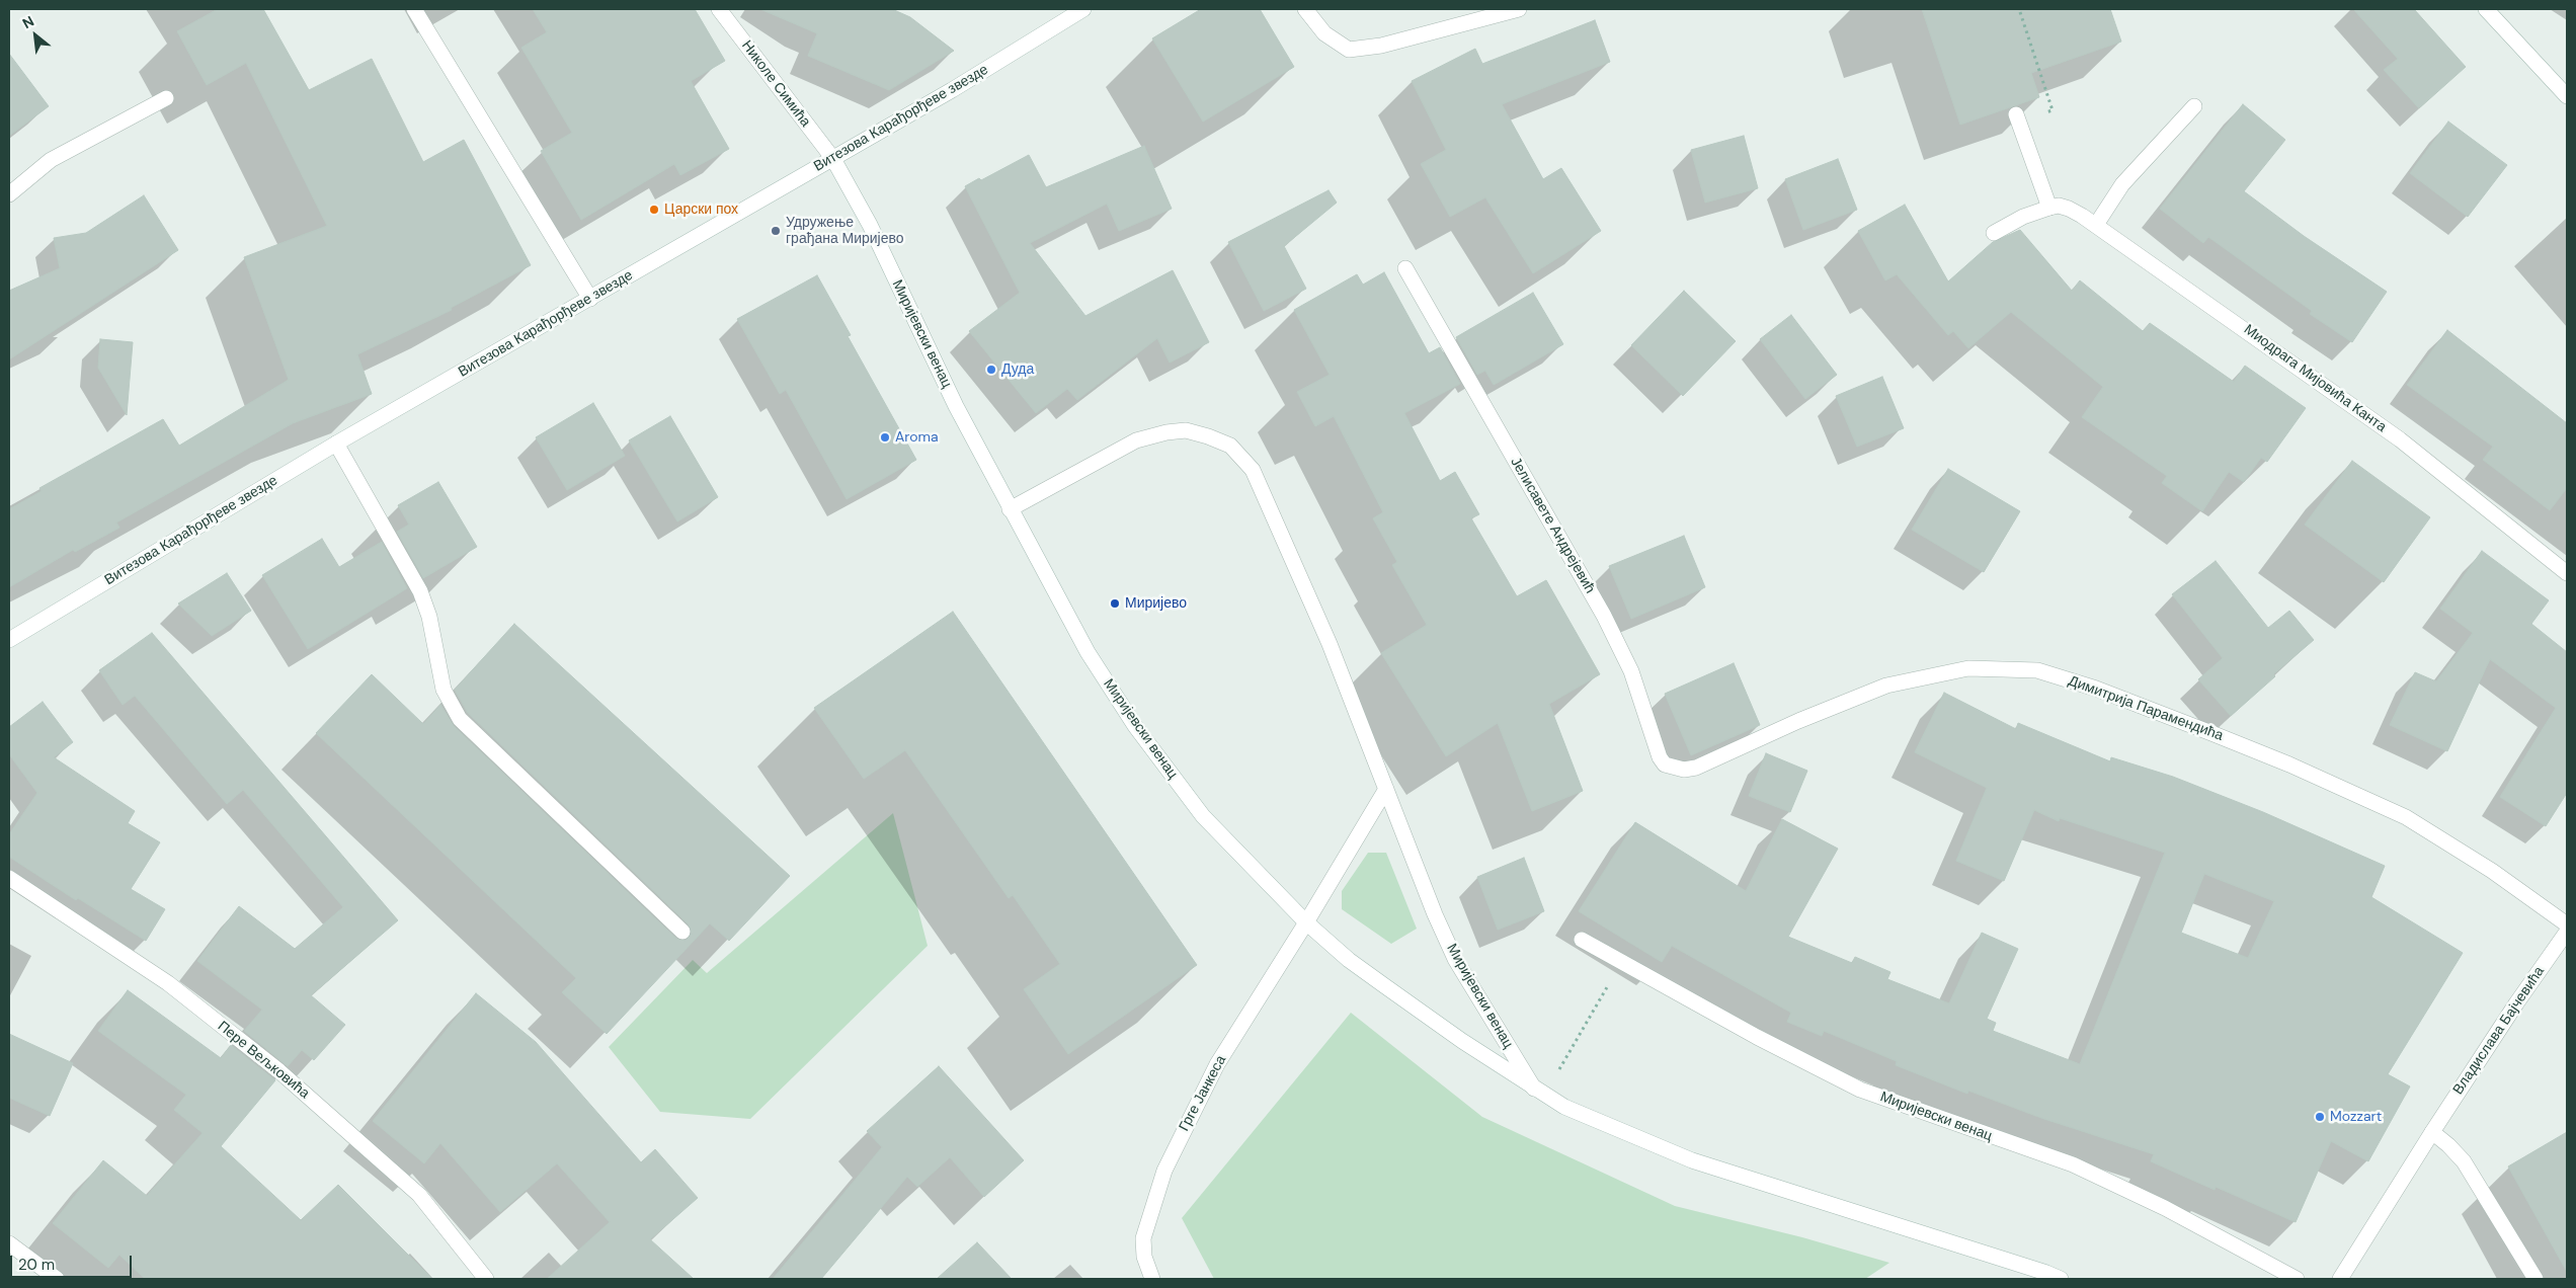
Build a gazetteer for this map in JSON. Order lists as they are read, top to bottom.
{
  "streets": {
    "street": [
      "Николе Симића",
      "Витезова Карађорђеве звезде",
      "Миријевски венац",
      "Миодрага Мијовића Канта",
      "Јелисавете Андрејевић",
      "Димитрија Парамендића",
      "Владислава Бајчевића",
      "Пере Вељковића",
      "Грге Јанкеса"
    ]
  },
  "crossings": [
    ["Николе Симића", "Витезова Карађорђеве звезде"],
    ["Николе Симића", "Миријевски венац"],
    ["Витезова Карађорђеве звезде", "Миријевски венац"],
    ["Миријевски венац", "Грге Јанкеса"],
    ["Јелисавете Андрејевић", "Димитрија Парамендића"]
  ],
  "places": [
    "Царски пох",
    "Удружење грађана Миријево",
    "Дуда",
    "Aroma",
    "Миријево",
    "Mozzart"
  ],
  "scale_bar": "20 m",
  "north": "top left"
}
